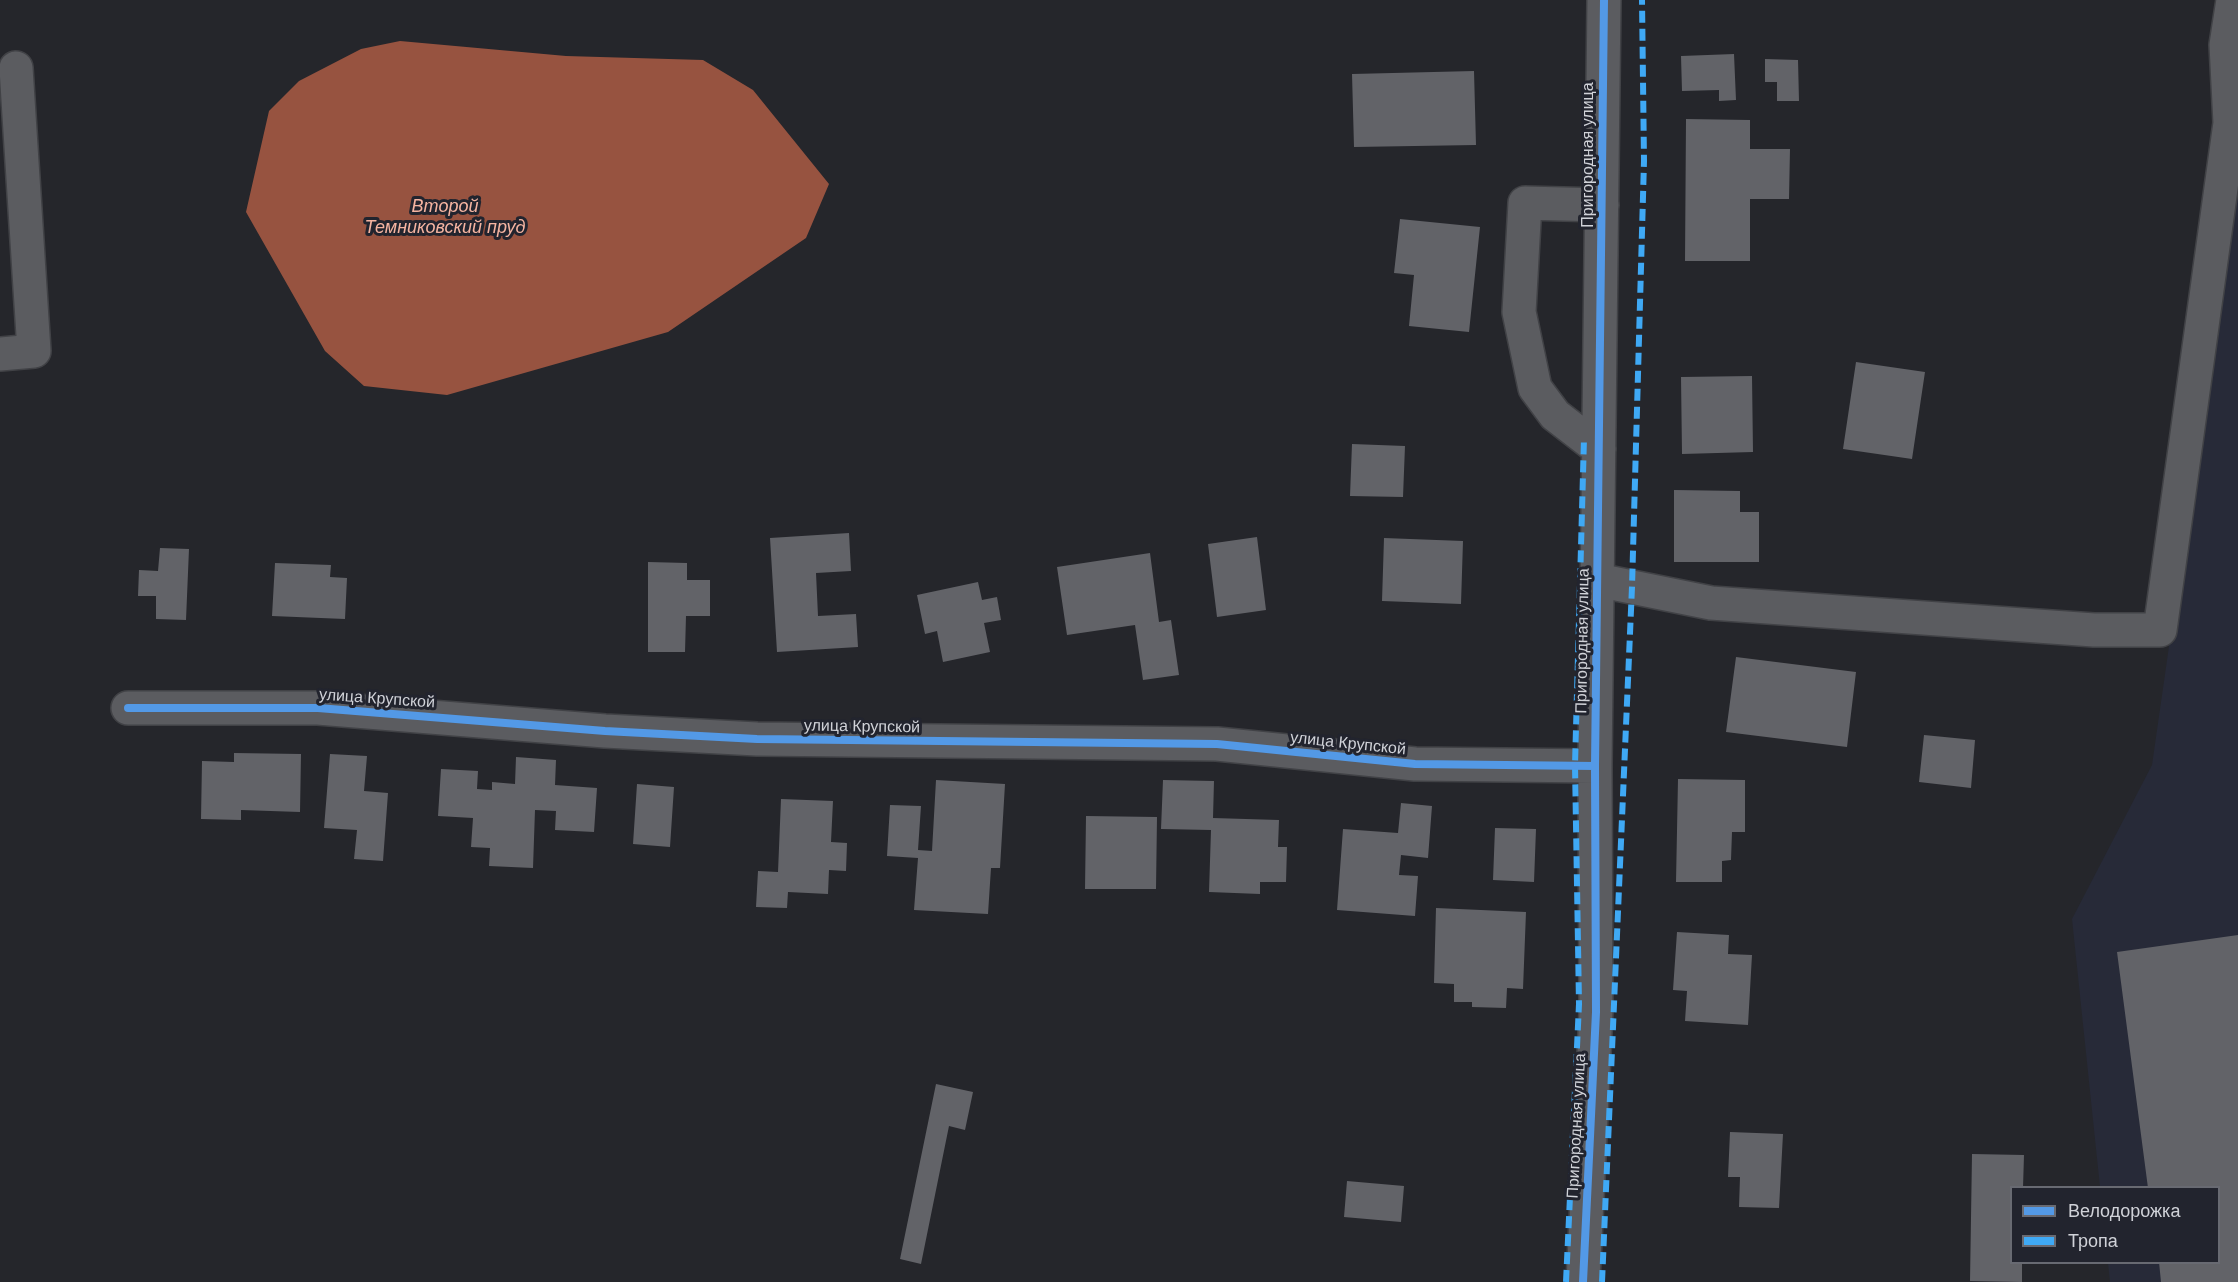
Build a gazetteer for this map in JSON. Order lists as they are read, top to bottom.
{
  "streets": {
    "street": ["Пригородная улица", "улица Крупской"]
  },
  "crossings": [
    ["Пригородная улица", "улица Крупской"]
  ],
  "water": ["Второй Темниковский пруд"],
  "legend": ["Велодорожка", "Тропа"]
}
